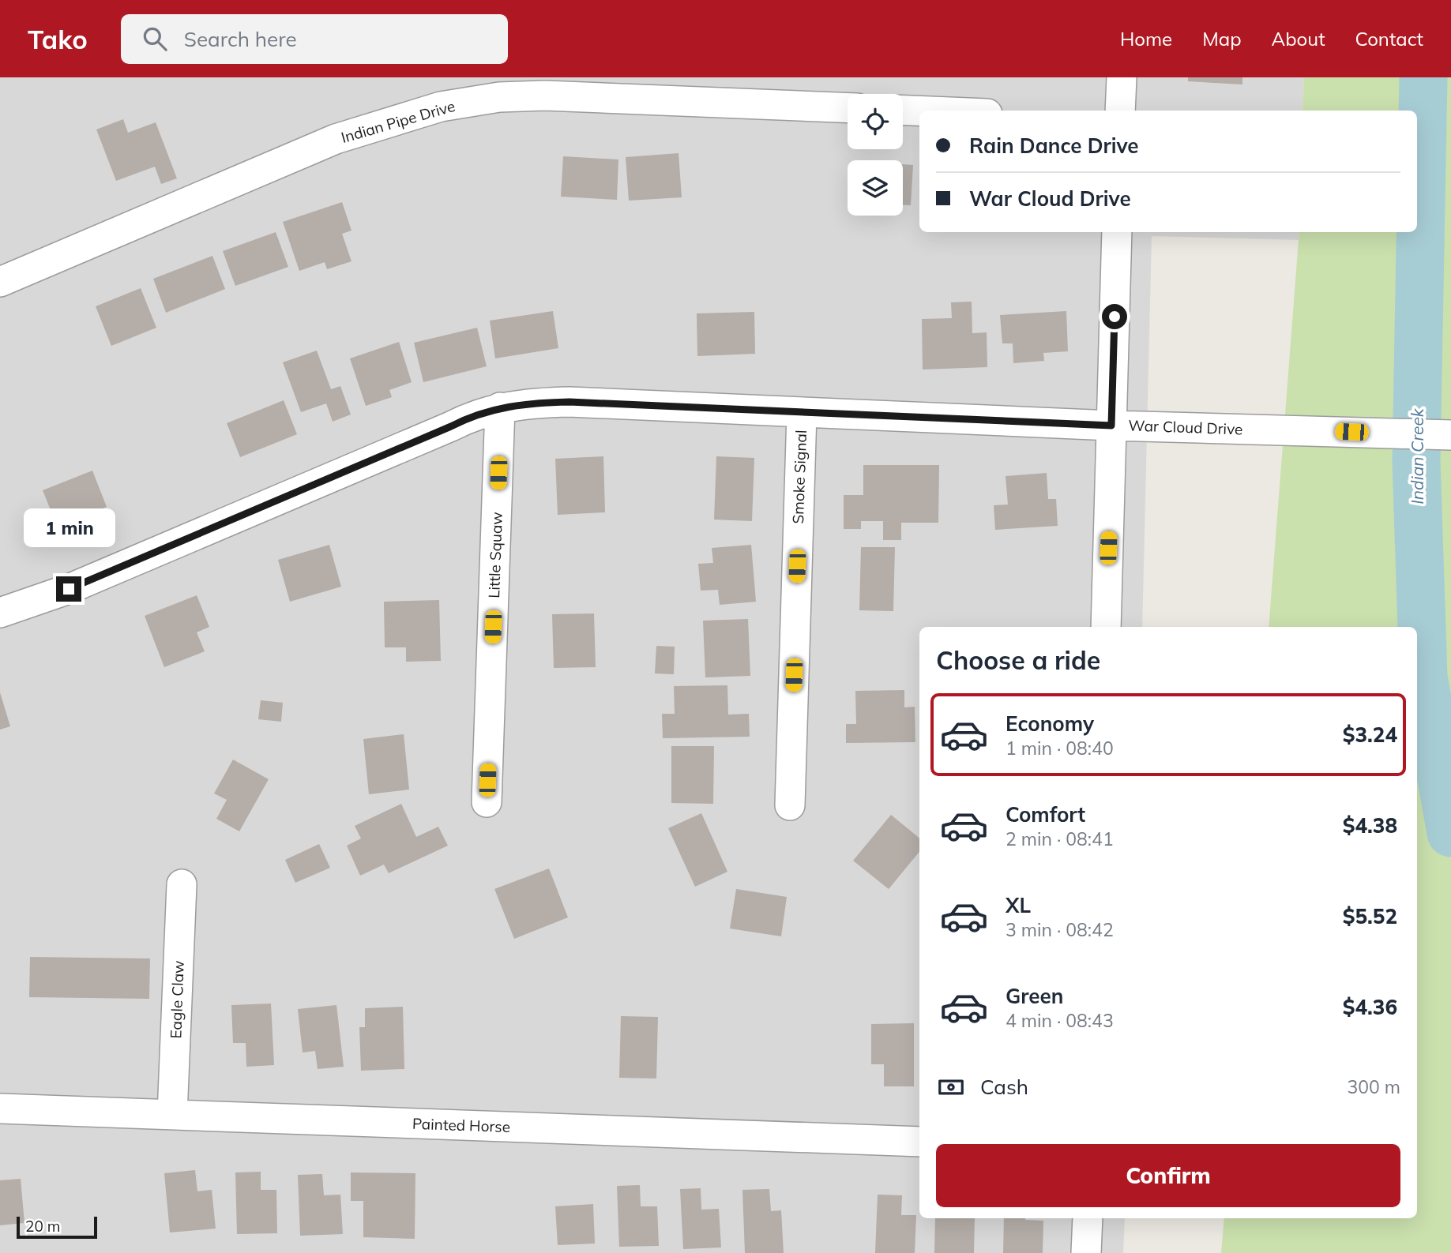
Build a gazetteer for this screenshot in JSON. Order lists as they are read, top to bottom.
{
  "streets": {
    "street": [
      "Indian Pipe Drive",
      "War Cloud Drive",
      "Smoke Signal",
      "Little Squaw",
      "Eagle Claw",
      "Painted Horse"
    ]
  },
  "crossings": [
    ["War Cloud Drive", "Smoke Signal"],
    ["War Cloud Drive", "Little Squaw"],
    ["Eagle Claw", "Painted Horse"]
  ],
  "water": ["Indian Creek"],
  "scale_bar": "20 m",
  "page": {
    "header": "Tako",
    "search": "Search here",
    "nav": [
      "Home",
      "Map",
      "About",
      "Contact"
    ],
    "banner": ["Rain Dance Drive", "War Cloud Drive"],
    "bubble": "1 min",
    "heading": "Choose a ride",
    "list": [
      {
        "name": "Economy",
        "note": "1 min · 08:40",
        "value": "$3.24"
      },
      {
        "name": "Comfort",
        "note": "2 min · 08:41",
        "value": "$4.38"
      },
      {
        "name": "XL",
        "note": "3 min · 08:42",
        "value": "$5.52"
      },
      {
        "name": "Green",
        "note": "4 min · 08:43",
        "value": "$4.36"
      }
    ],
    "pay": ["Cash", "300 m"],
    "buttons": "Confirm",
    "scale": "20 m"
  }
}
